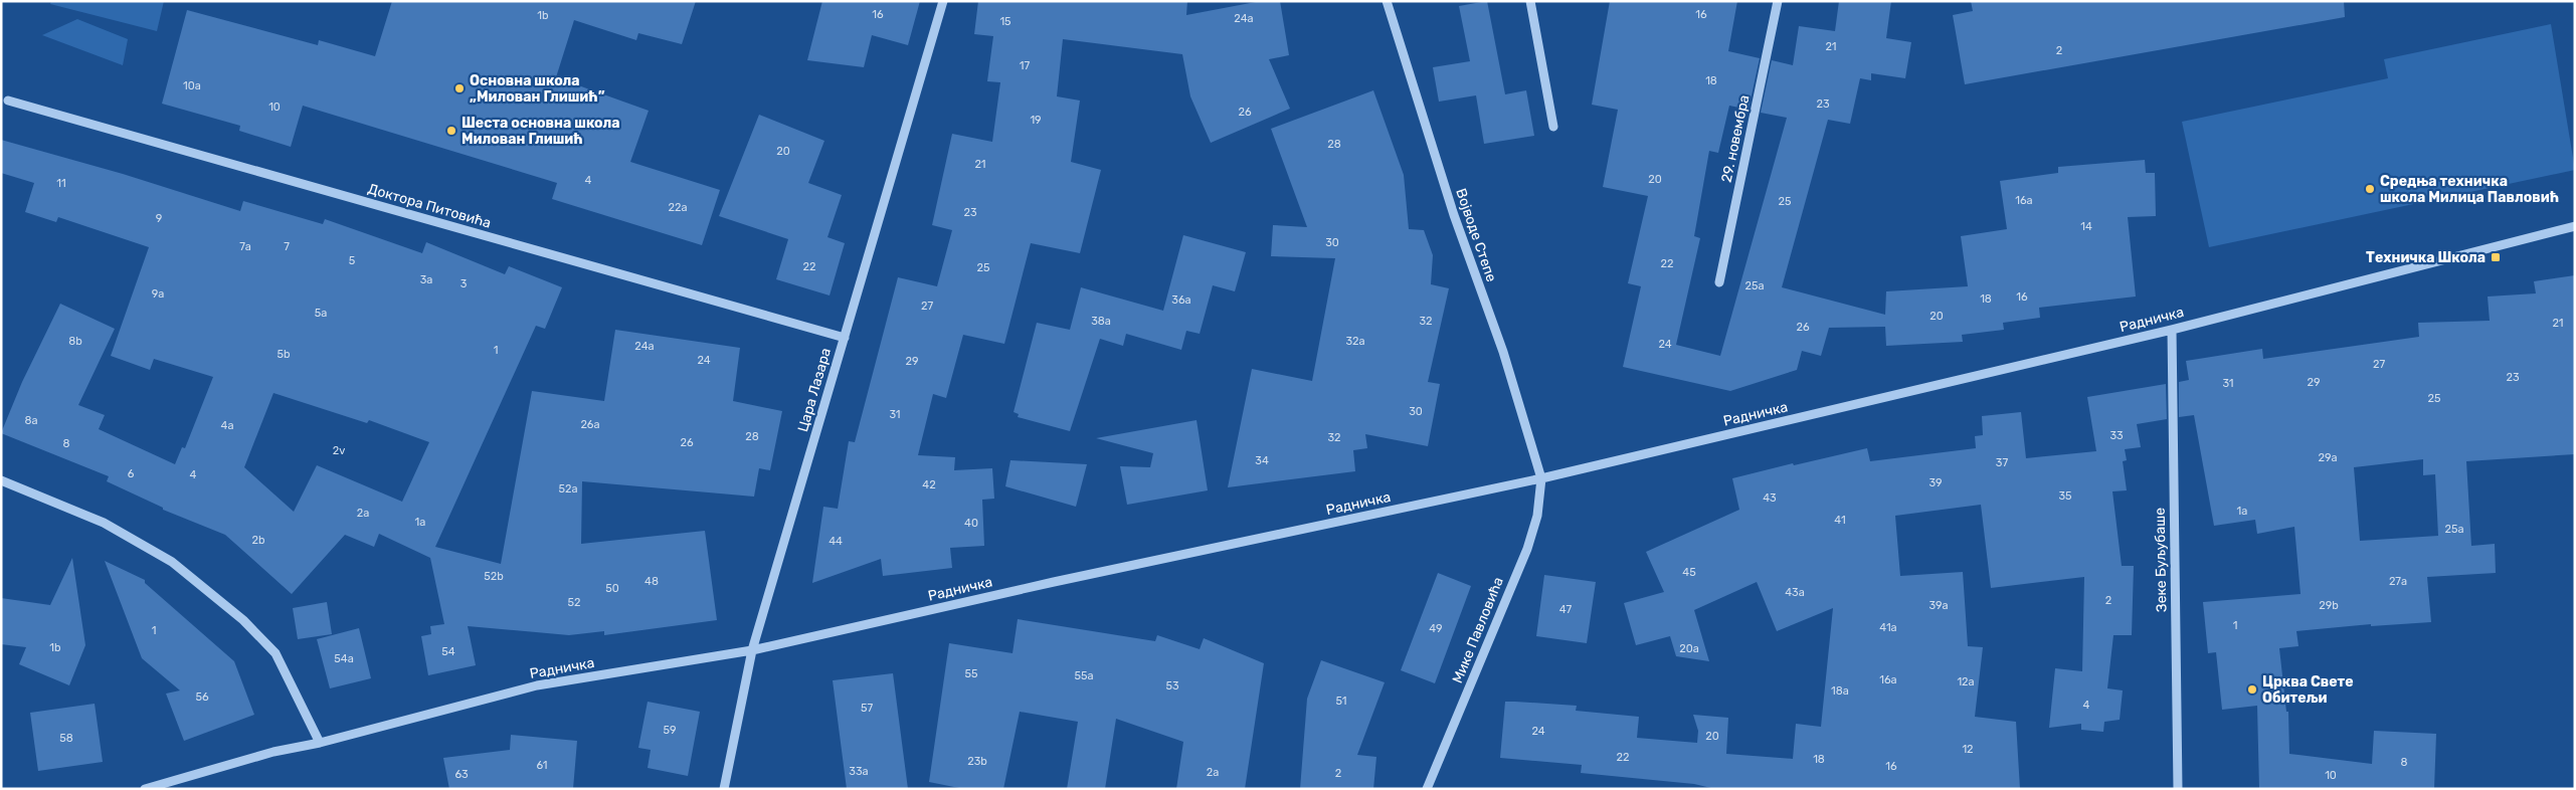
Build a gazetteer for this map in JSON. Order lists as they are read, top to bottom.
{
  "streets": {
    "street": [
      "29. новембра",
      "Доктора Питовића",
      "Војводе Степе",
      "Радничка",
      "Цара Лазара",
      "Зеке Буљубаше",
      "Мике Павловића"
    ]
  },
  "crossings": [
    ["Доктора Питовића", "Цара Лазара"],
    ["Војводе Степе", "Радничка"],
    ["Војводе Степе", "Мике Павловића"],
    ["Радничка", "Цара Лазара"],
    ["Радничка", "Зеке Буљубаше"],
    ["Радничка", "Мике Павловића"]
  ],
  "places": {
    "other": [
      "Основна школа „Милован Глишић”",
      "Шеста основна школа Милован Глишић",
      "Средња техничка школа Милица Павловић",
      "Црква Свете Обитељи"
    ],
    "transit": ["Техничка Школа"]
  },
  "house_numbers": [
    "16",
    "16",
    "1b",
    "24a",
    "15",
    "21",
    "2",
    "17",
    "18",
    "10a",
    "23",
    "10",
    "26",
    "19",
    "28",
    "20",
    "21",
    "20",
    "4",
    "11",
    "16a",
    "25",
    "22a",
    "23",
    "9",
    "14",
    "30",
    "7a",
    "7",
    "5",
    "22",
    "22",
    "25",
    "3a",
    "3",
    "25a",
    "9a",
    "16",
    "18",
    "36a",
    "27",
    "5a",
    "20",
    "38a",
    "32",
    "21",
    "26",
    "8b",
    "32a",
    "24",
    "24a",
    "1",
    "5b",
    "24",
    "29",
    "27",
    "23",
    "29",
    "31",
    "25",
    "30",
    "31",
    "8a",
    "26a",
    "4a",
    "33",
    "28",
    "32",
    "26",
    "8",
    "2v",
    "29a",
    "34",
    "37",
    "6",
    "4",
    "39",
    "42",
    "52a",
    "35",
    "43",
    "1a",
    "2a",
    "41",
    "1a",
    "40",
    "25a",
    "2b",
    "44",
    "45",
    "52b",
    "48",
    "27a",
    "50",
    "43a",
    "2",
    "52",
    "39a",
    "29b",
    "47",
    "1",
    "41a",
    "49",
    "1",
    "1b",
    "20a",
    "54",
    "54a",
    "55",
    "55a",
    "16a",
    "12a",
    "53",
    "18a",
    "56",
    "51",
    "4",
    "57",
    "59",
    "24",
    "20",
    "58",
    "12",
    "22",
    "18",
    "23b",
    "8",
    "61",
    "16",
    "33a",
    "2a",
    "2",
    "63",
    "10"
  ]
}
